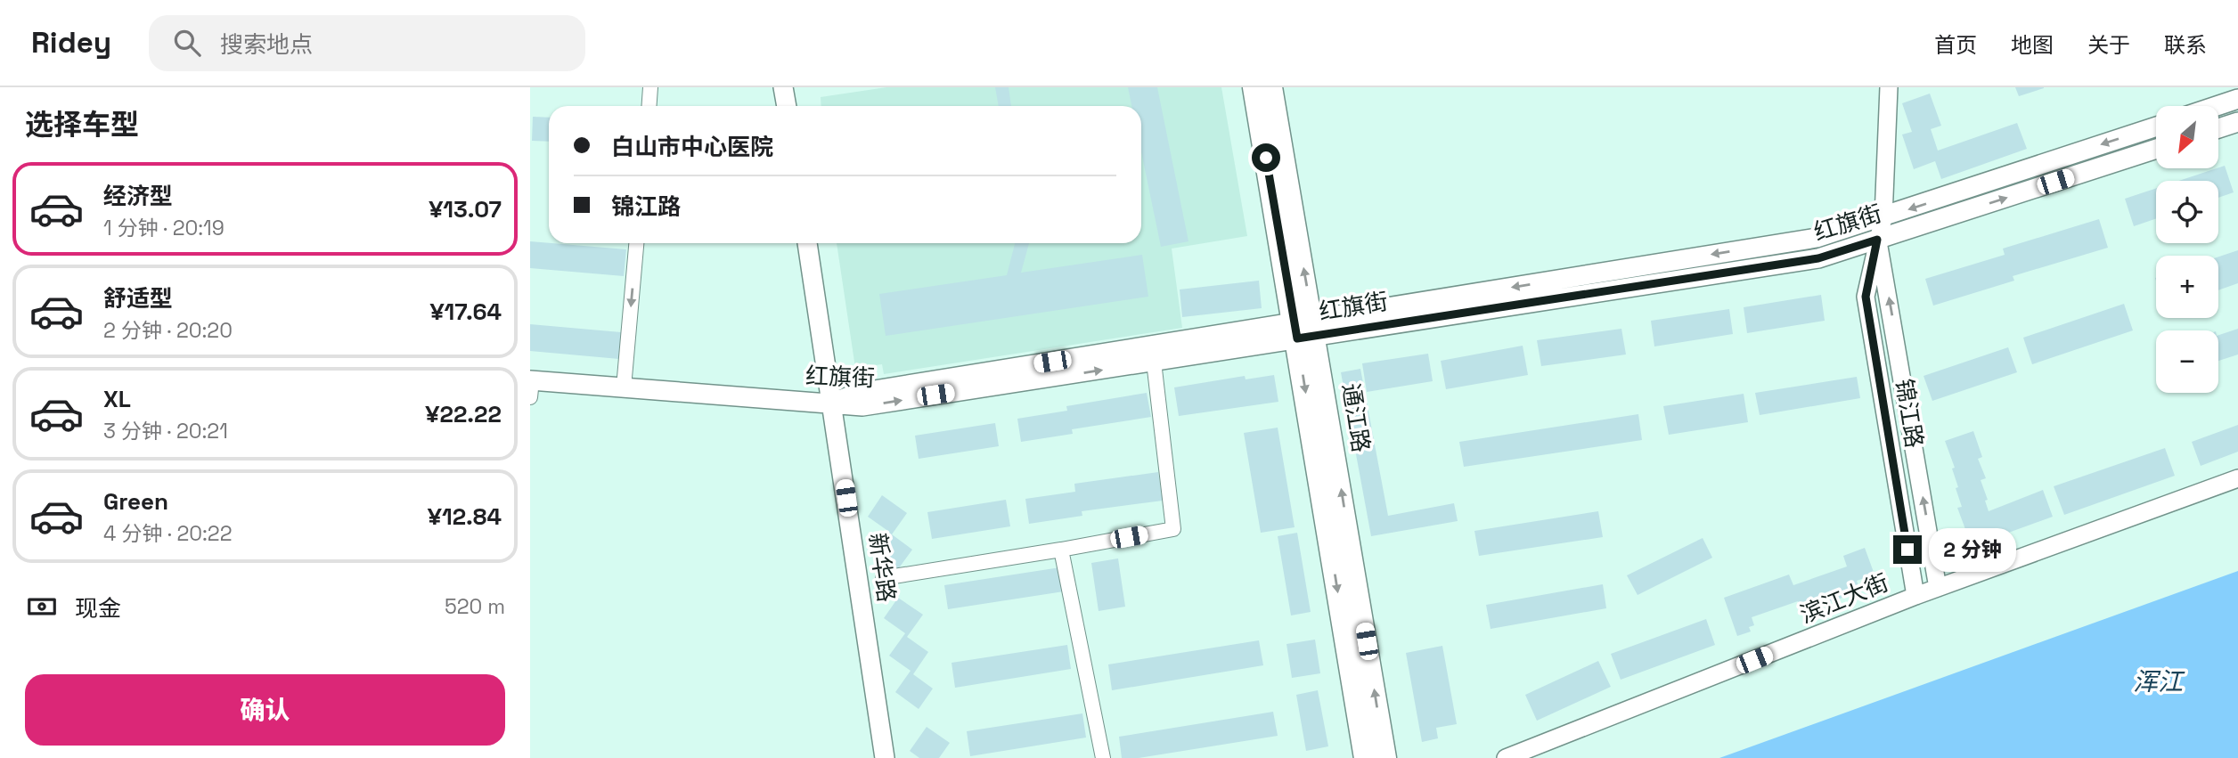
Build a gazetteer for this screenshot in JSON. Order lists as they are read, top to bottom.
{
  "streets": {
    "main road": ["红旗街", "通江路", "新华路"],
    "street": ["锦江路", "滨江大街"]
  },
  "crossings": [
    ["红旗街", "锦江路"],
    ["红旗街", "通江路"],
    ["红旗街", "新华路"],
    ["锦江路", "滨江大街"]
  ],
  "water": ["浑江"],
  "north": "bottom left",
  "page": {
    "header": "Ridey",
    "search": "搜索地点",
    "nav": [
      "首页",
      "地图",
      "关于",
      "联系"
    ],
    "heading": "选择车型",
    "map_buttons": ["+", "−"],
    "banner": ["白山市中心医院", "锦江路"],
    "list": [
      {
        "name": "经济型",
        "note": "1 分钟 · 20:19",
        "value": "¥13.07"
      },
      {
        "name": "舒适型",
        "note": "2 分钟 · 20:20",
        "value": "¥17.64"
      },
      {
        "name": "XL",
        "note": "3 分钟 · 20:21",
        "value": "¥22.22"
      },
      {
        "name": "Green",
        "note": "4 分钟 · 20:22",
        "value": "¥12.84"
      }
    ],
    "bubble": "2 分钟",
    "pay": ["现金", "520 m"],
    "buttons": "确认"
  }
}
